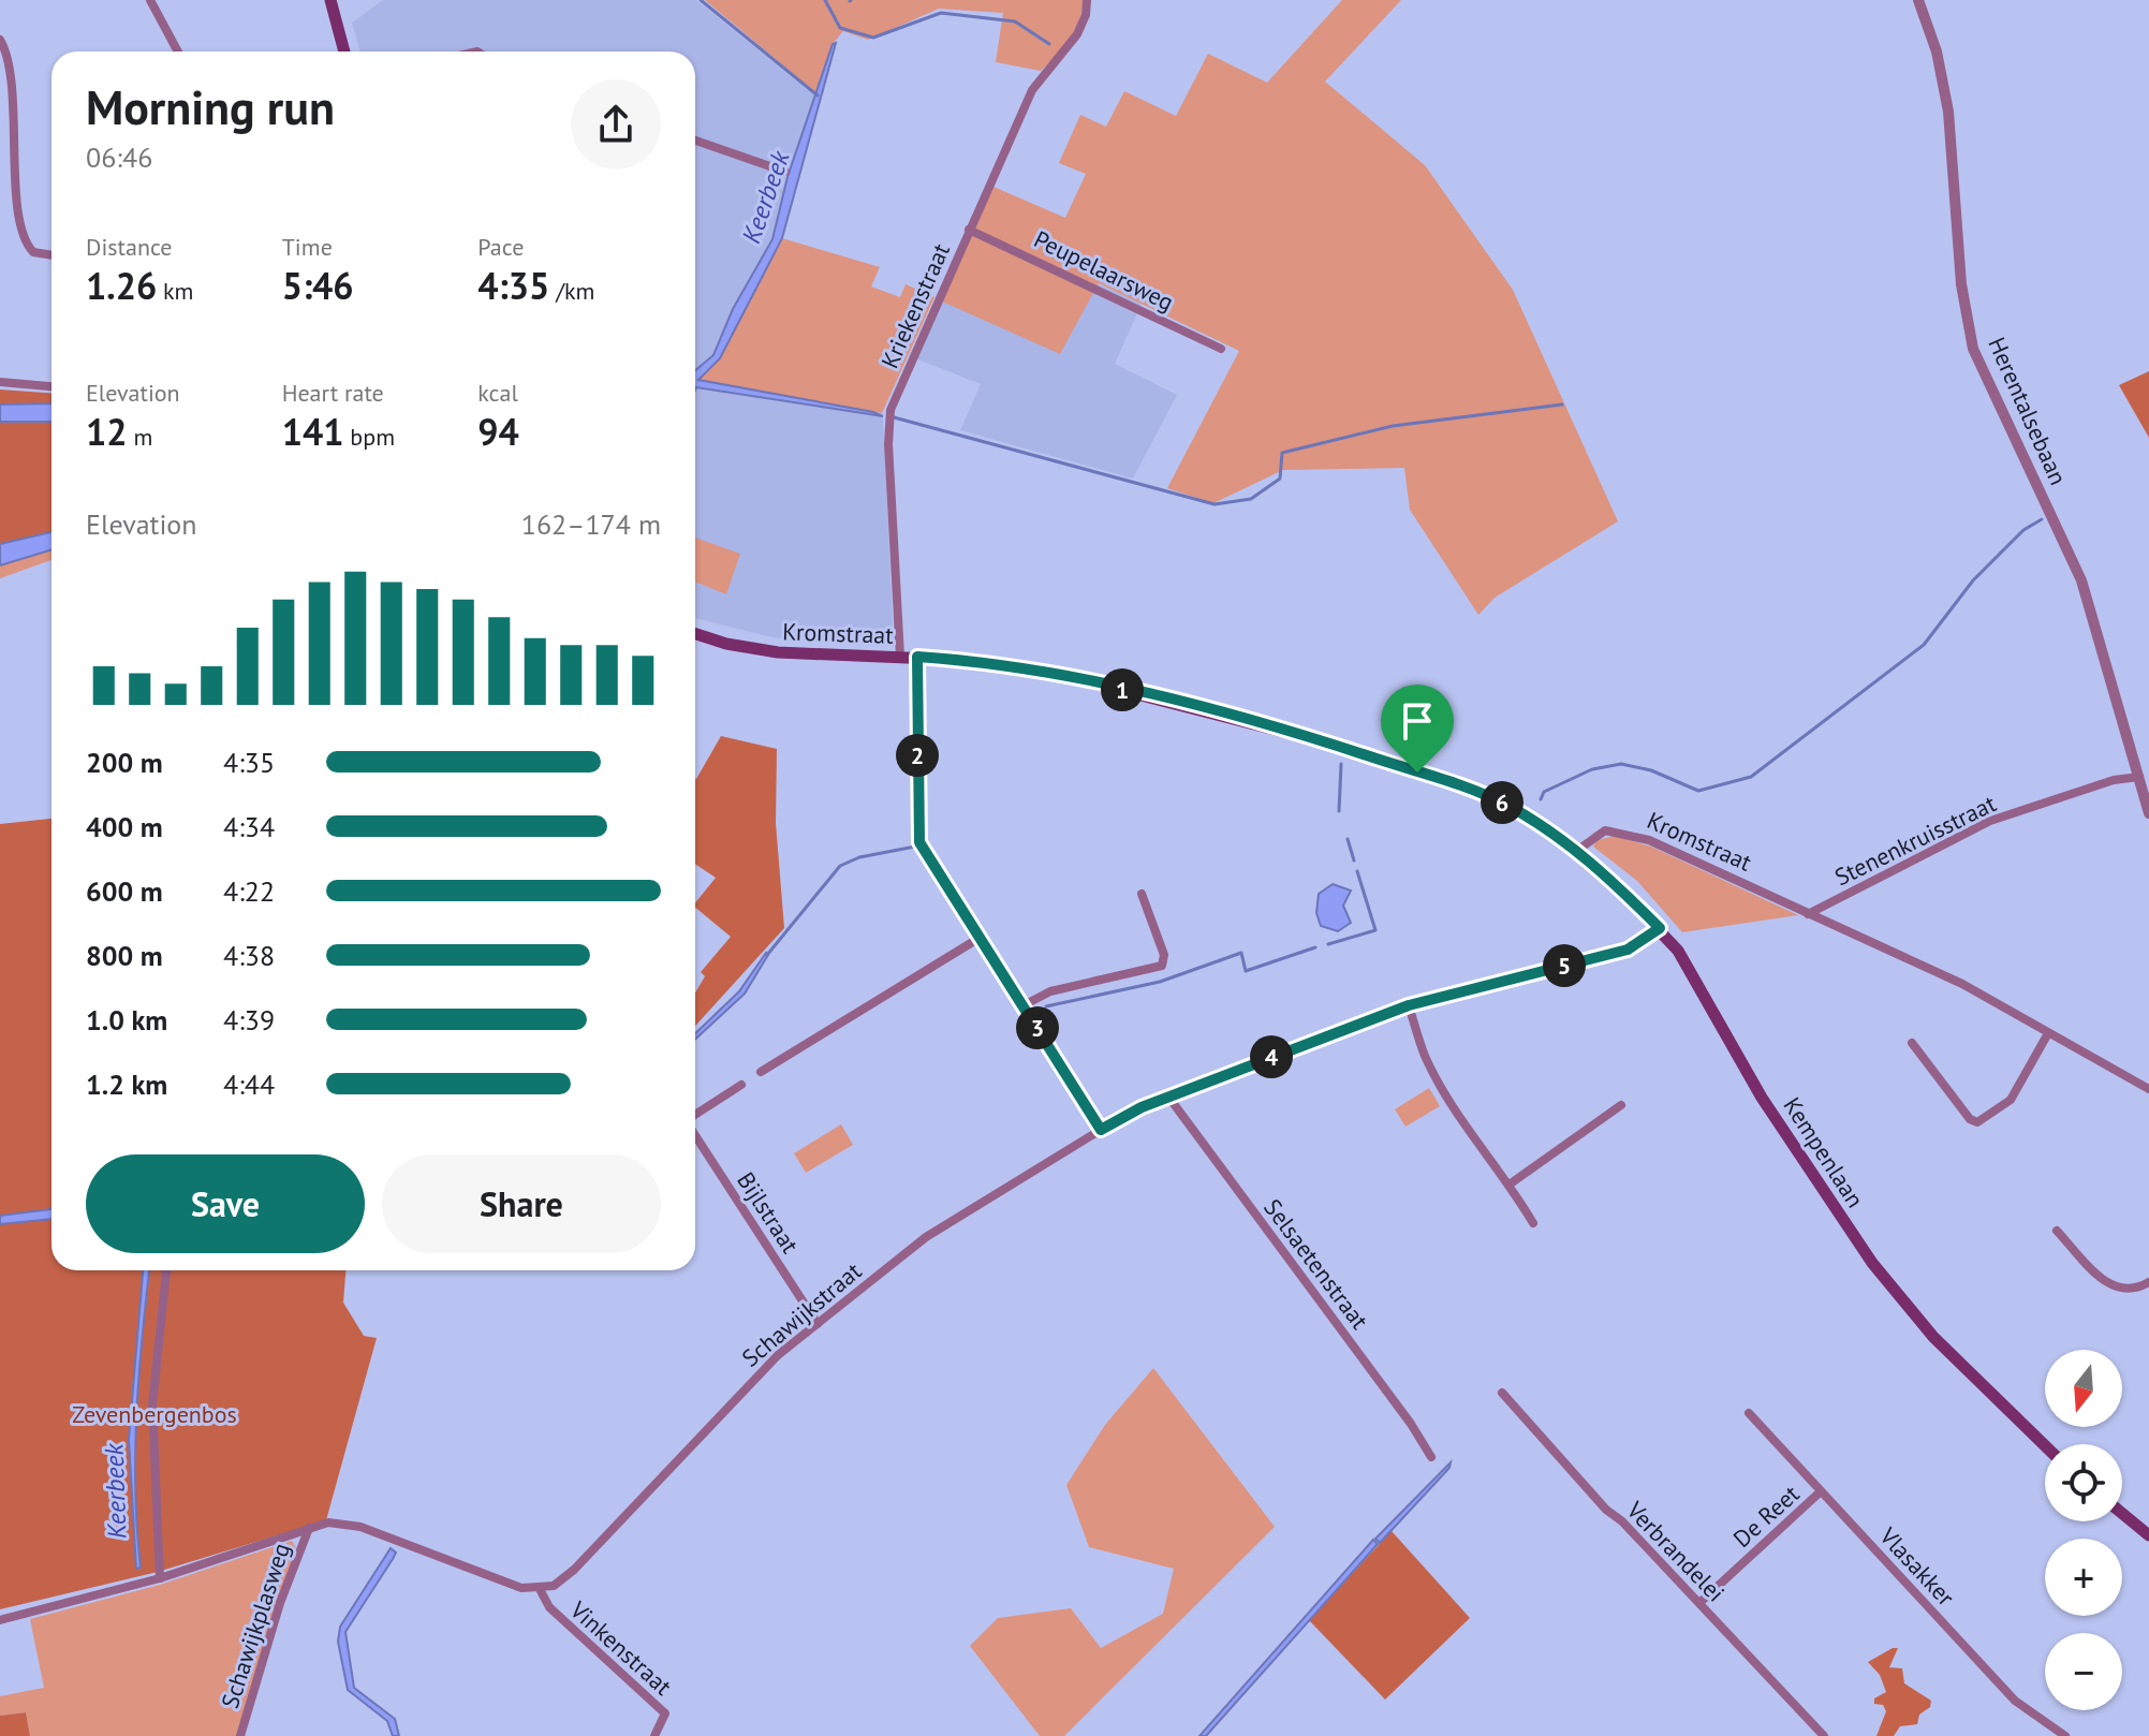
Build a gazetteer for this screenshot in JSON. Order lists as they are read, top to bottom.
{
  "streets": {
    "main road": ["Kromstraat", "Kempenlaan"],
    "street": [
      "Peupelaarsweg",
      "Kriekenstraat",
      "Herentalsebaan",
      "Stenenkruisstraat",
      "Bijlstraat",
      "Selsaetenstraat",
      "Schawijkstraat",
      "De Reet",
      "Verbrandelei",
      "Vlasakker",
      "Schawijkplasweg",
      "Vinkenstraat"
    ]
  },
  "crossings": [
    ["Peupelaarsweg", "Kriekenstraat"],
    ["Kriekenstraat", "Kromstraat"],
    ["Herentalsebaan", "Stenenkruisstraat"],
    ["Kromstraat", "Stenenkruisstraat"],
    ["Kromstraat", "Kempenlaan"],
    ["Kempenlaan", "Schawijkstraat"],
    ["Bijlstraat", "Schawijkstraat"],
    ["Selsaetenstraat", "Schawijkstraat"],
    ["Schawijkstraat", "Vinkenstraat"],
    ["De Reet", "Verbrandelei"],
    ["De Reet", "Vlasakker"]
  ],
  "water": ["Keerbeek"],
  "parks": ["Zevenbergenbos"],
  "north": "bottom",
  "page": {
    "heading": ["Morning run", "06:46"],
    "stats": [
      ["Distance", "1.26 km"],
      ["Time", "5:46"],
      ["Pace", "4:35 /km"],
      ["Elevation", "12 m"],
      ["Heart rate", "141 bpm"],
      ["kcal", "94"]
    ],
    "chart": ["Elevation", "162–174 m"],
    "pins": [
      "1",
      "2",
      "6",
      "5",
      "3",
      "4"
    ],
    "list": [
      {
        "name": "200 m",
        "note": "4:35"
      },
      {
        "name": "400 m",
        "note": "4:34"
      },
      {
        "name": "600 m",
        "note": "4:22"
      },
      {
        "name": "800 m",
        "note": "4:38"
      },
      {
        "name": "1.0 km",
        "note": "4:39"
      },
      {
        "name": "1.2 km",
        "note": "4:44"
      }
    ],
    "buttons": ["Save", "Share"],
    "map_buttons": ["+", "−"]
  }
}
